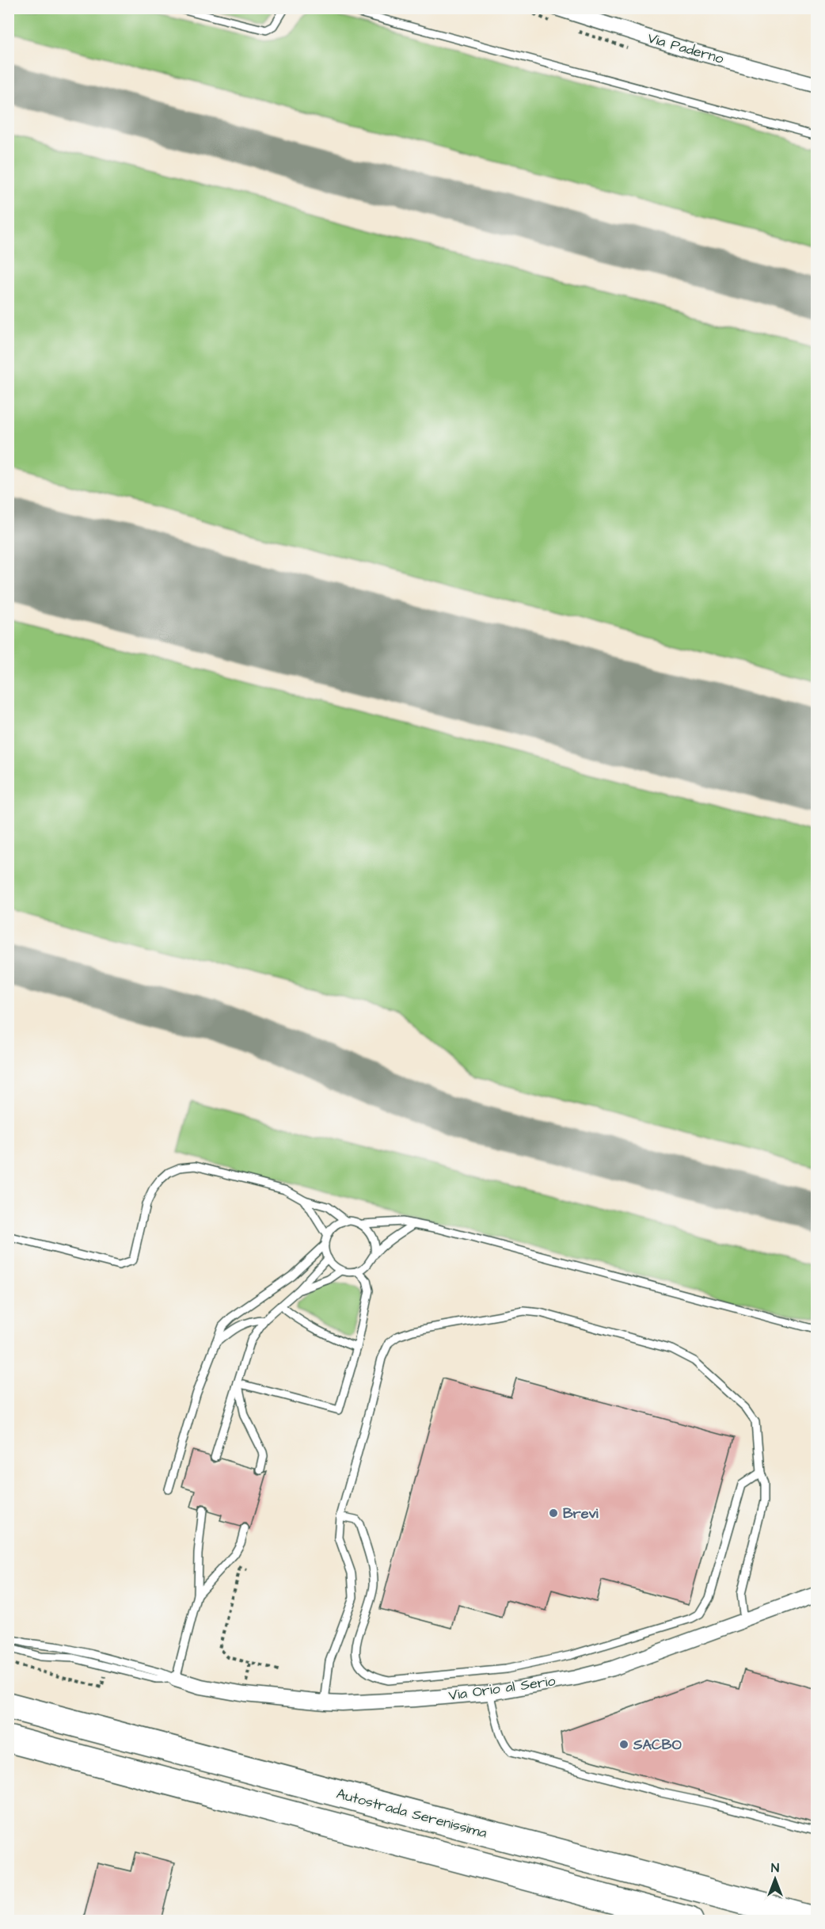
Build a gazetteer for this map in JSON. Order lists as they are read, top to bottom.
{
  "streets": {
    "highway": ["Autostrada Serenissima"],
    "street": ["Via Paderno", "Via Orio al Serio"]
  },
  "places": ["Brevi", "SACBO"],
  "north": "top"
}
